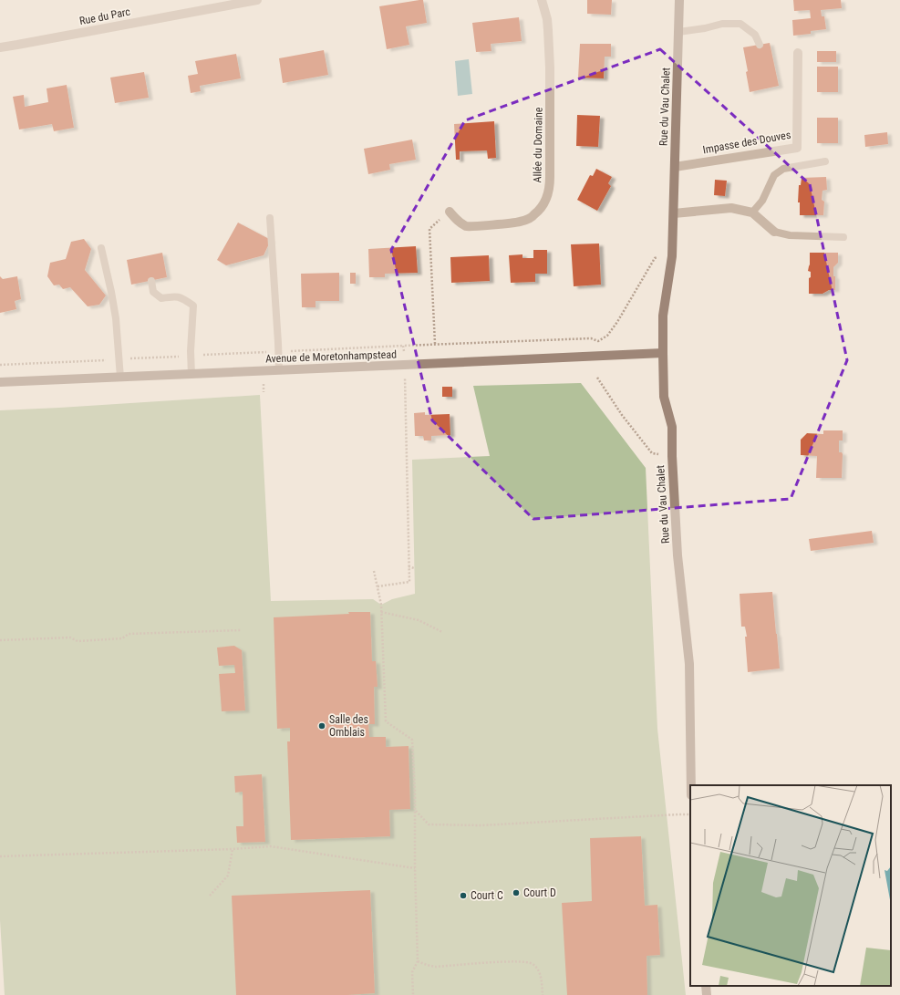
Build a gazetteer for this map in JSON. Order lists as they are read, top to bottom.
{
  "streets": {
    "street": [
      "Rue du Parc",
      "Rue du Vau Chalet",
      "Impasse des Douves",
      "Allée du Domaine",
      "Avenue de Moretonhampstead"
    ]
  },
  "crossings": [
    ["Rue du Vau Chalet", "Impasse des Douves"],
    ["Rue du Vau Chalet", "Avenue de Moretonhampstead"]
  ],
  "places": ["Salle des Omblais", "Court D", "Court C"]
}
